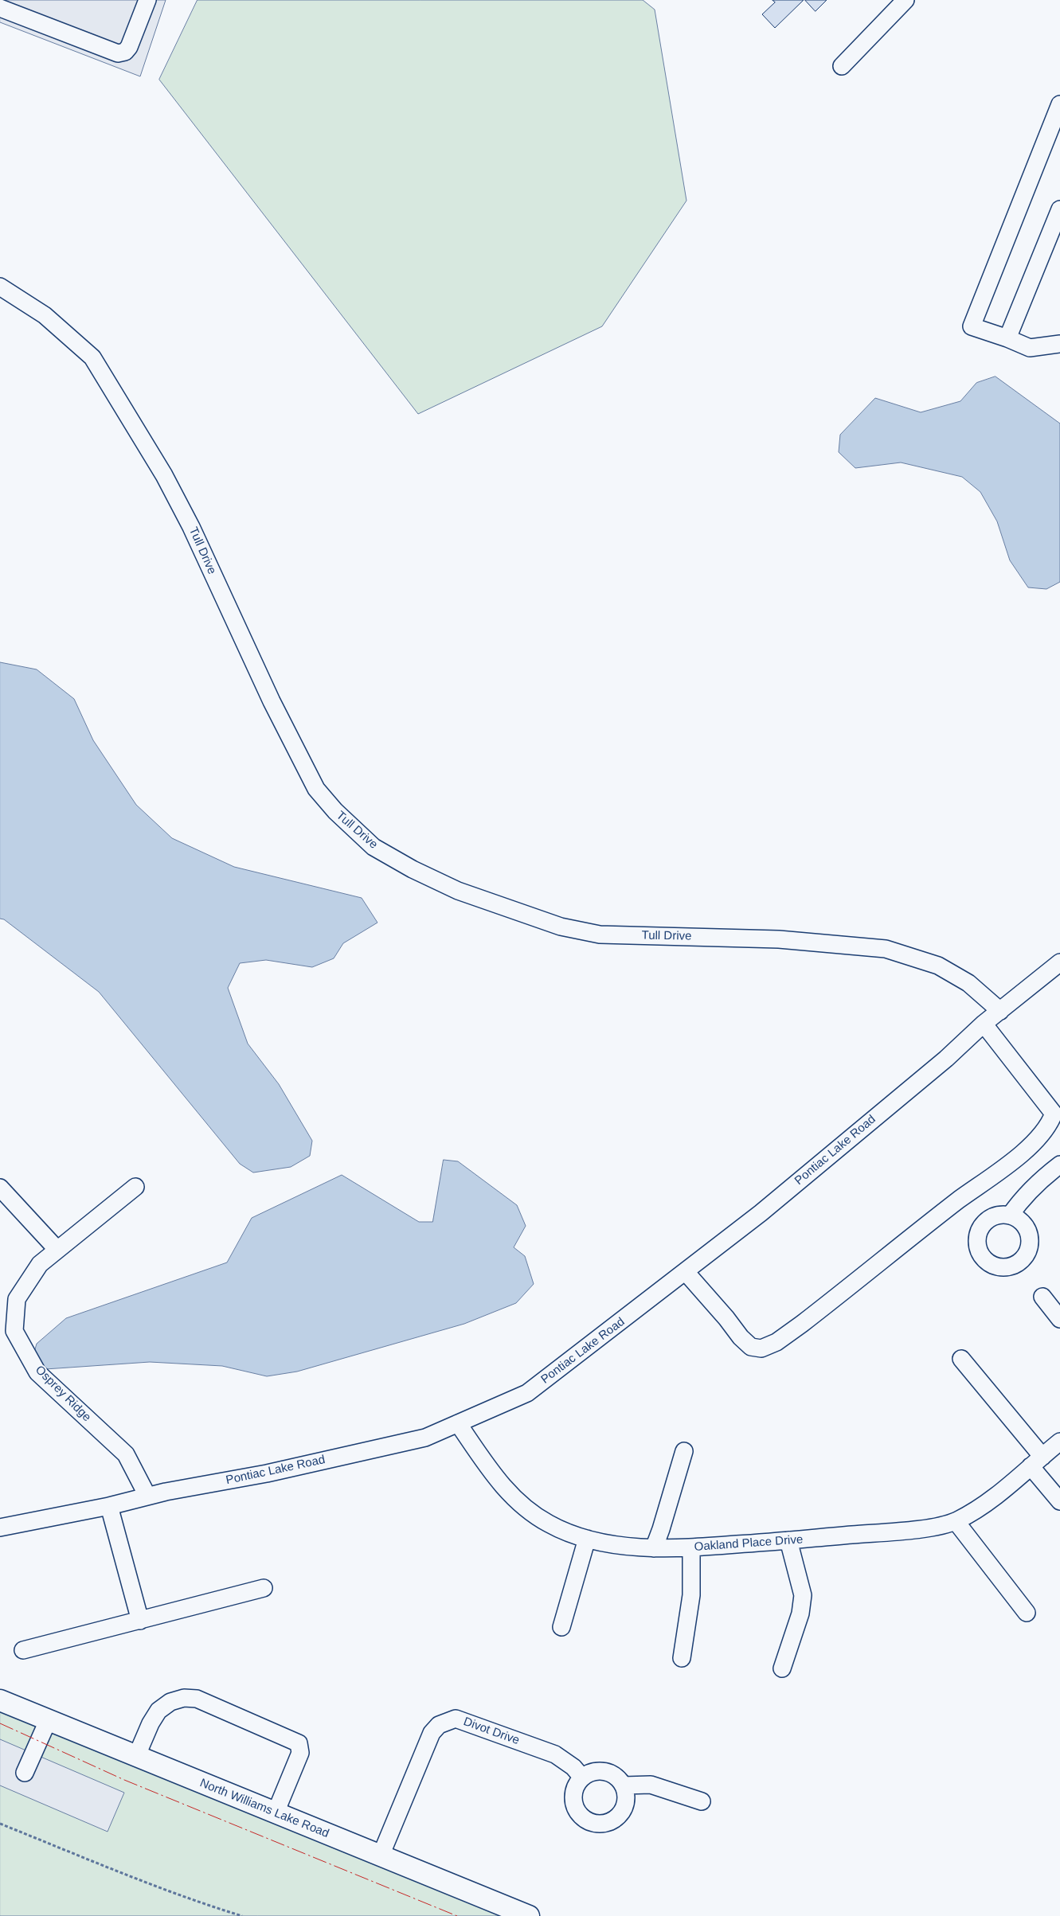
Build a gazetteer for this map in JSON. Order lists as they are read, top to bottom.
{
  "streets": {
    "main road": ["North Williams Lake Road"],
    "street": [
      "Tull Drive",
      "Pontiac Lake Road",
      "Osprey Ridge",
      "Oakland Place Drive",
      "Divot Drive"
    ]
  },
  "crossings": [
    ["Tull Drive", "Pontiac Lake Road"],
    ["Pontiac Lake Road", "Osprey Ridge"],
    ["Pontiac Lake Road", "Oakland Place Drive"],
    ["Divot Drive", "North Williams Lake Road"]
  ]
}
